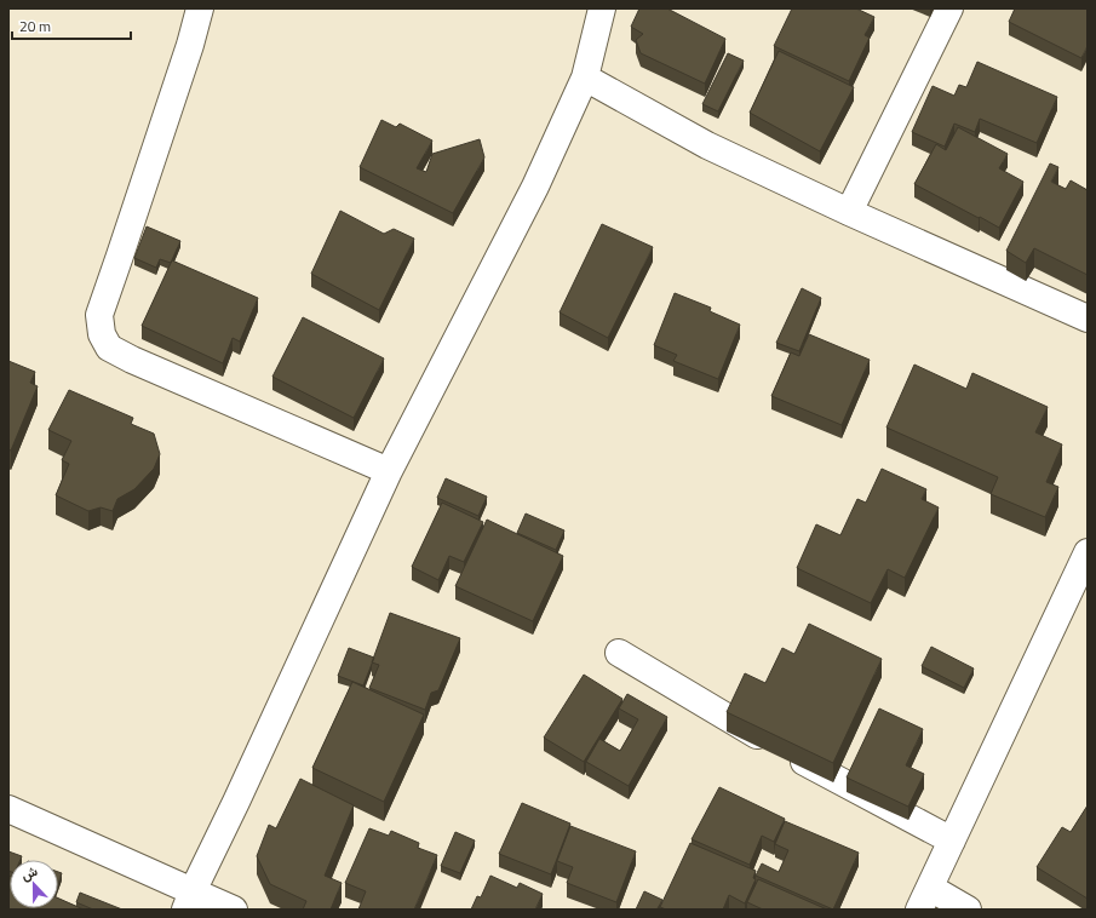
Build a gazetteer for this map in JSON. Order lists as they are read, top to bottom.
{
  "scale_bar": "20 m",
  "north": "top"
}
